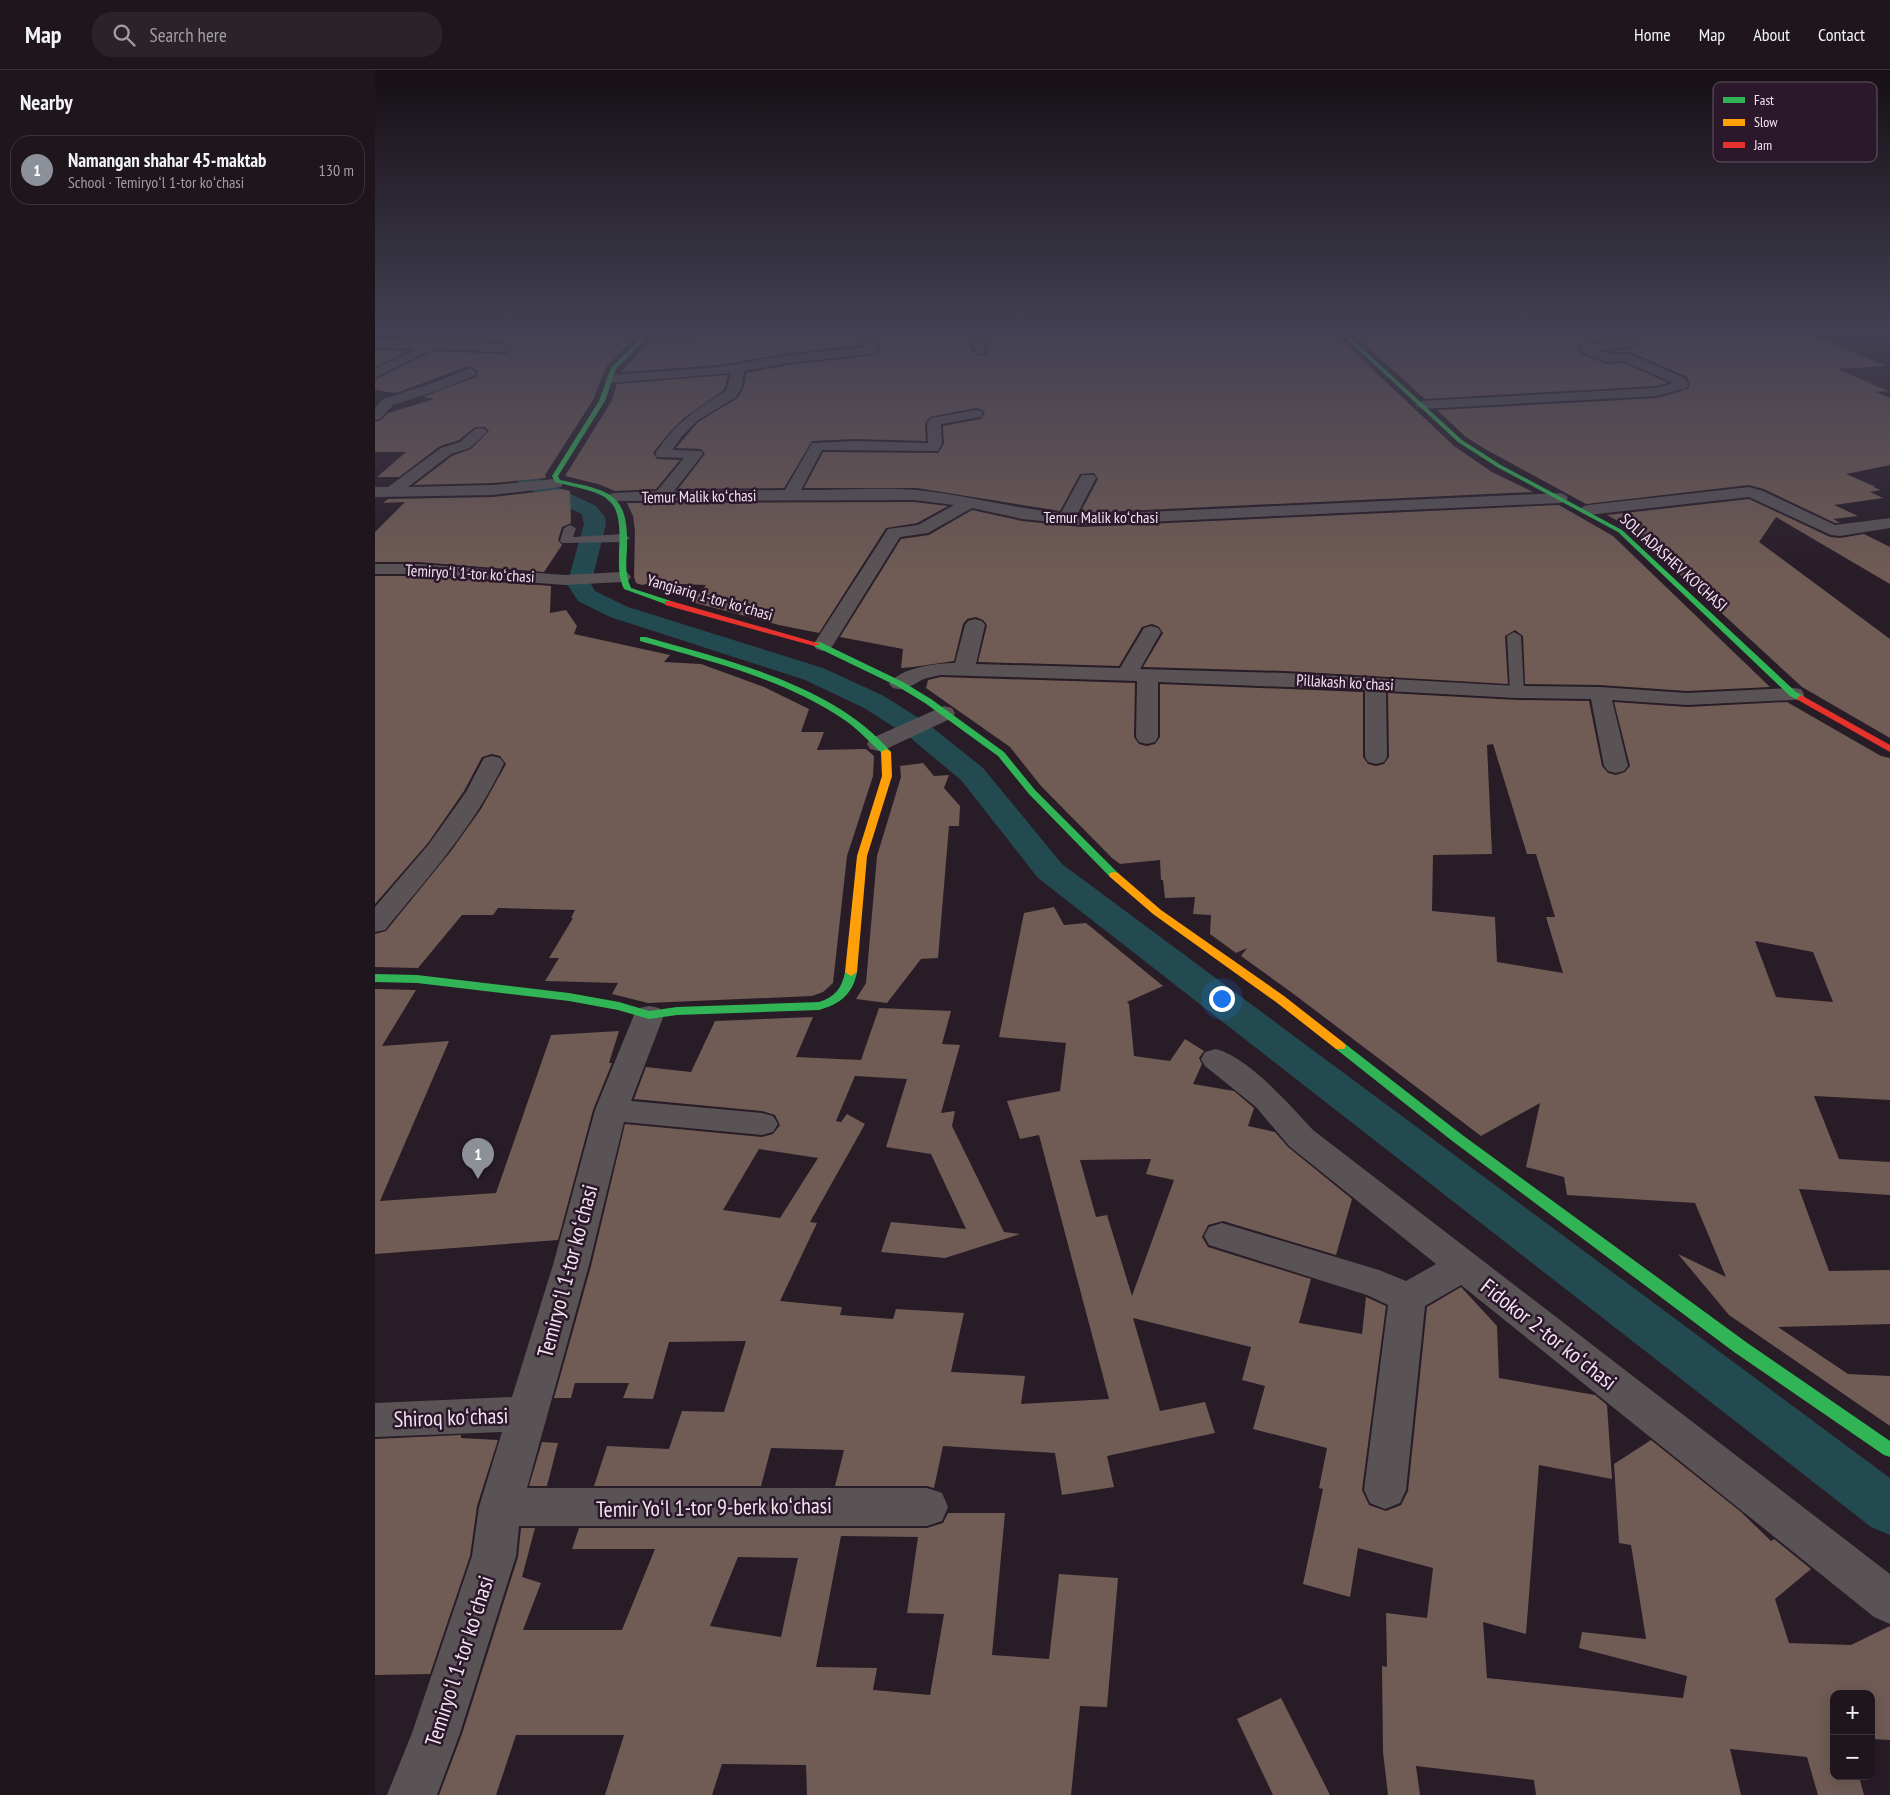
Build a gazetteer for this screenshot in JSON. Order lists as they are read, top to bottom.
{
  "streets": {
    "street": [
      "Temur Malik koʻchasi",
      "SOLI ADASHEV KO'CHASI",
      "Temiryoʻl 1-tor koʻchasi",
      "Yangiariq 1-tor koʻchasi",
      "Pillakash koʻchasi",
      "Fidokor 2-tor koʻchasi",
      "Shiroq koʻchasi",
      "Temir Yoʻl 1-tor 9-berk koʻchasi"
    ]
  },
  "crossings": [
    ["Temur Malik koʻchasi", "SOLI ADASHEV KO'CHASI"],
    ["Temur Malik koʻchasi", "Yangiariq 1-tor koʻchasi"],
    ["SOLI ADASHEV KO'CHASI", "Pillakash koʻchasi"],
    ["Temiryoʻl 1-tor koʻchasi", "Yangiariq 1-tor koʻchasi"],
    ["Temiryoʻl 1-tor koʻchasi", "Shiroq koʻchasi"],
    ["Temiryoʻl 1-tor koʻchasi", "Temir Yoʻl 1-tor 9-berk koʻchasi"],
    ["Yangiariq 1-tor koʻchasi", "Pillakash koʻchasi"]
  ],
  "legend": ["Fast", "Slow", "Jam"],
  "page": {
    "header": "Map",
    "search": "Search here",
    "nav": [
      "Home",
      "Map",
      "About",
      "Contact"
    ],
    "heading": "Nearby",
    "list": [
      {
        "mark": "1",
        "name": "Namangan shahar 45-maktab",
        "note": "School · Temiryoʻl 1-tor koʻchasi",
        "value": "130 m"
      }
    ],
    "pins": "1",
    "map_buttons": ["+", "−"]
  }
}
